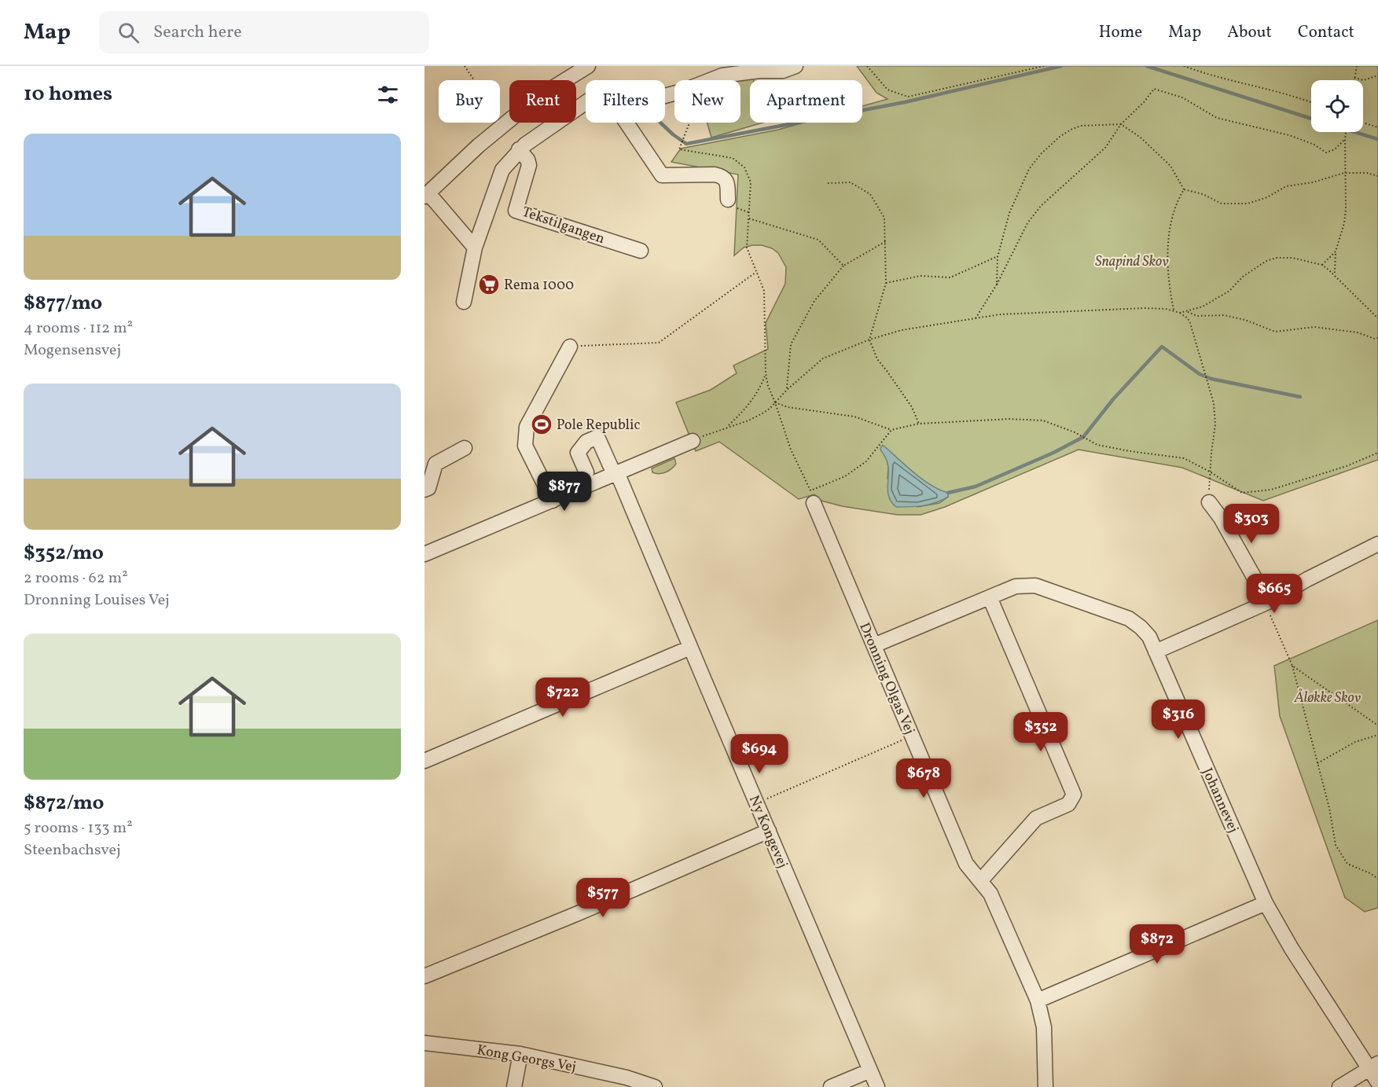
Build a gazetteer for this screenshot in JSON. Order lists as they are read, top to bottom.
{
  "streets": {
    "street": [
      "Tekstilgangen",
      "Dronning Olgas Vej",
      "Johannevej",
      "Ny Kongevej",
      "Kong Georgs Vej"
    ]
  },
  "crossings": [
    ["Dronning Olgas Vej", "Johannevej"]
  ],
  "parks": ["Snapind Skov", "Åløkke Skov"],
  "places": {
    "supermarket": ["Rema 1000"],
    "sports": ["Pole Republic"]
  },
  "page": {
    "header": "Map",
    "search": "Search here",
    "nav": [
      "Home",
      "Map",
      "About",
      "Contact"
    ],
    "heading": "10 homes",
    "chip": [
      "Buy",
      "Rent",
      "Filters",
      "New",
      "Apartment"
    ],
    "list": [
      {
        "name": "$877/mo",
        "note": "4 rooms · 112 m² · Mogensensvej"
      },
      {
        "name": "$352/mo",
        "note": "2 rooms · 62 m² · Dronning Louises Vej"
      },
      {
        "name": "$872/mo",
        "note": "5 rooms · 133 m² · Steenbachsvej"
      }
    ],
    "price": [
      "$877",
      "$303",
      "$665",
      "$722",
      "$316",
      "$352",
      "$694",
      "$678",
      "$577",
      "$872"
    ]
  }
}
